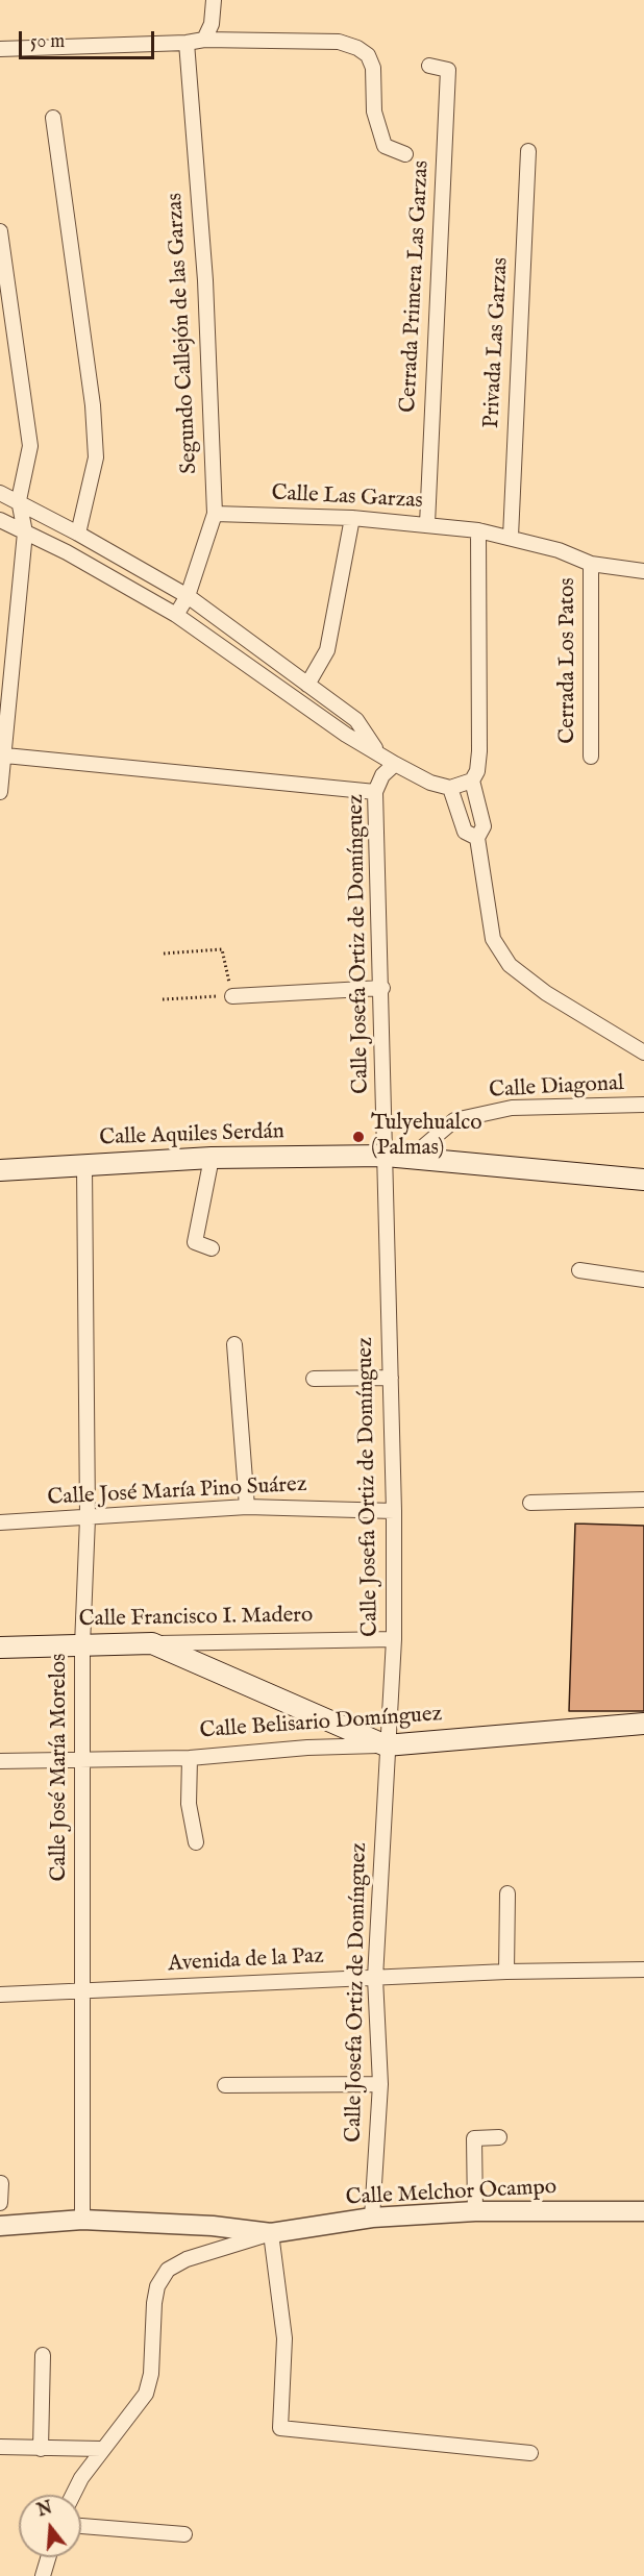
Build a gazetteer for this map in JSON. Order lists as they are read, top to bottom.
{
  "streets": {
    "main road": ["Calle Aquiles Serdán", "Calle Francisco I. Madero", "Calle Belisario Domínguez"],
    "street": [
      "Cerrada Primera Las Garzas",
      "Segundo Callejón de las Garzas",
      "Privada Las Garzas",
      "Calle Las Garzas",
      "Cerrada Los Patos",
      "Calle Josefa Ortiz de Domínguez",
      "Calle Diagonal",
      "Calle José María Pino Suárez",
      "Calle José María Morelos",
      "Avenida de la Paz",
      "Calle Melchor Ocampo"
    ]
  },
  "crossings": [
    ["Cerrada Primera Las Garzas", "Calle Las Garzas"],
    ["Segundo Callejón de las Garzas", "Calle Las Garzas"],
    ["Privada Las Garzas", "Calle Las Garzas"],
    ["Calle Las Garzas", "Cerrada Los Patos"],
    ["Calle Josefa Ortiz de Domínguez", "Calle Aquiles Serdán"],
    ["Calle Josefa Ortiz de Domínguez", "Calle José María Pino Suárez"],
    ["Calle Josefa Ortiz de Domínguez", "Calle Francisco I. Madero"],
    ["Calle Josefa Ortiz de Domínguez", "Calle Belisario Domínguez"],
    ["Calle Josefa Ortiz de Domínguez", "Avenida de la Paz"],
    ["Calle Josefa Ortiz de Domínguez", "Calle Melchor Ocampo"],
    ["Calle Diagonal", "Calle Aquiles Serdán"],
    ["Calle Aquiles Serdán", "Calle José María Morelos"],
    ["Calle José María Pino Suárez", "Calle José María Morelos"],
    ["Calle Francisco I. Madero", "Calle José María Morelos"],
    ["Calle Belisario Domínguez", "Calle José María Morelos"],
    ["Calle José María Morelos", "Avenida de la Paz"],
    ["Calle José María Morelos", "Calle Melchor Ocampo"]
  ],
  "places": ["Tulyehualco (Palmas)"],
  "scale_bar": "50 m",
  "north": "top"
}
